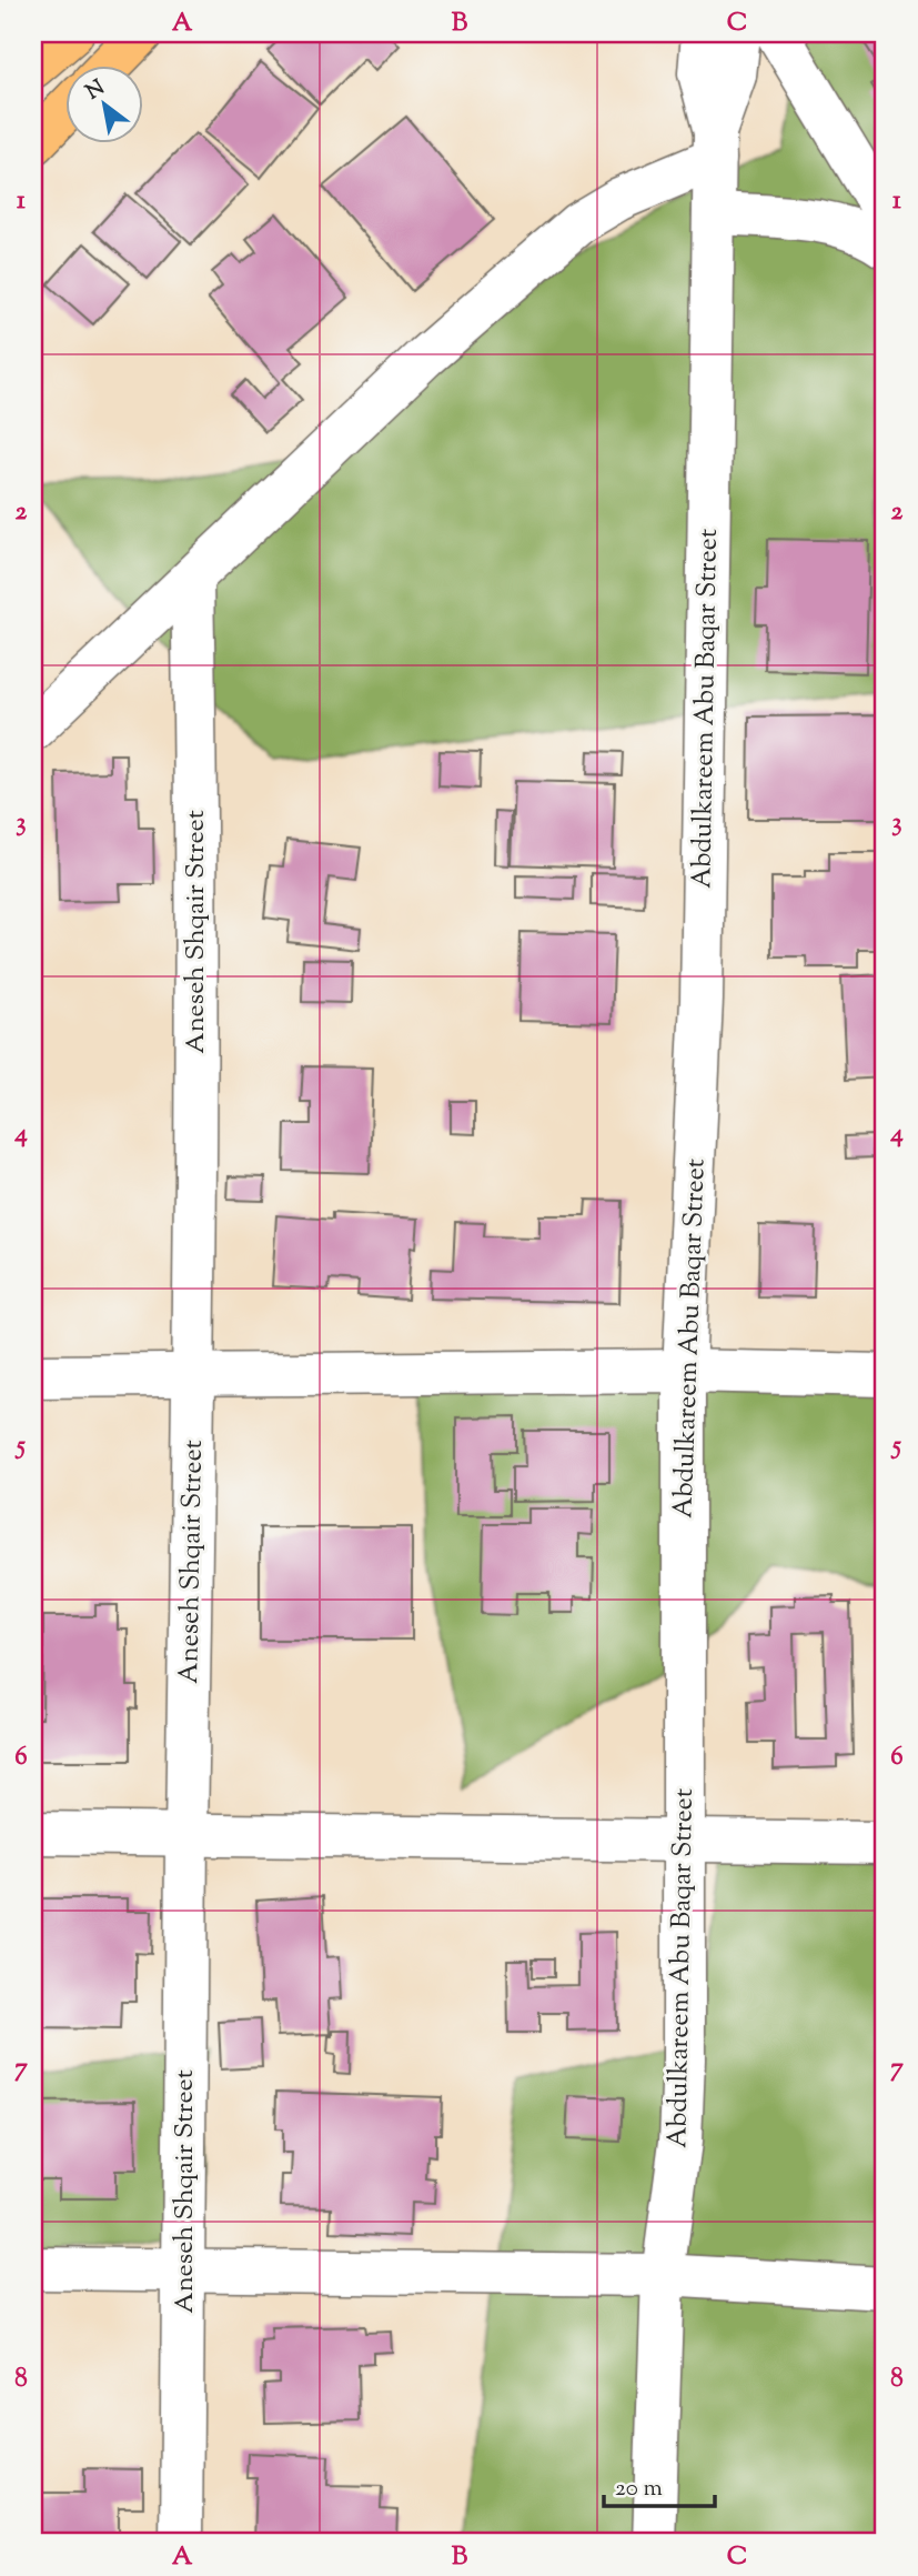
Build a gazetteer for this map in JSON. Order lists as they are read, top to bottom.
{
  "streets": {
    "street": ["Abdulkareem Abu Baqar Street", "Aneseh Shqair Street"]
  },
  "scale_bar": "20 m",
  "north": "top left",
  "grid": {
    "columns": ["A", "B", "C"],
    "rows": [
      "1",
      "2",
      "3",
      "4",
      "5",
      "6",
      "7",
      "8"
    ]
  }
}
